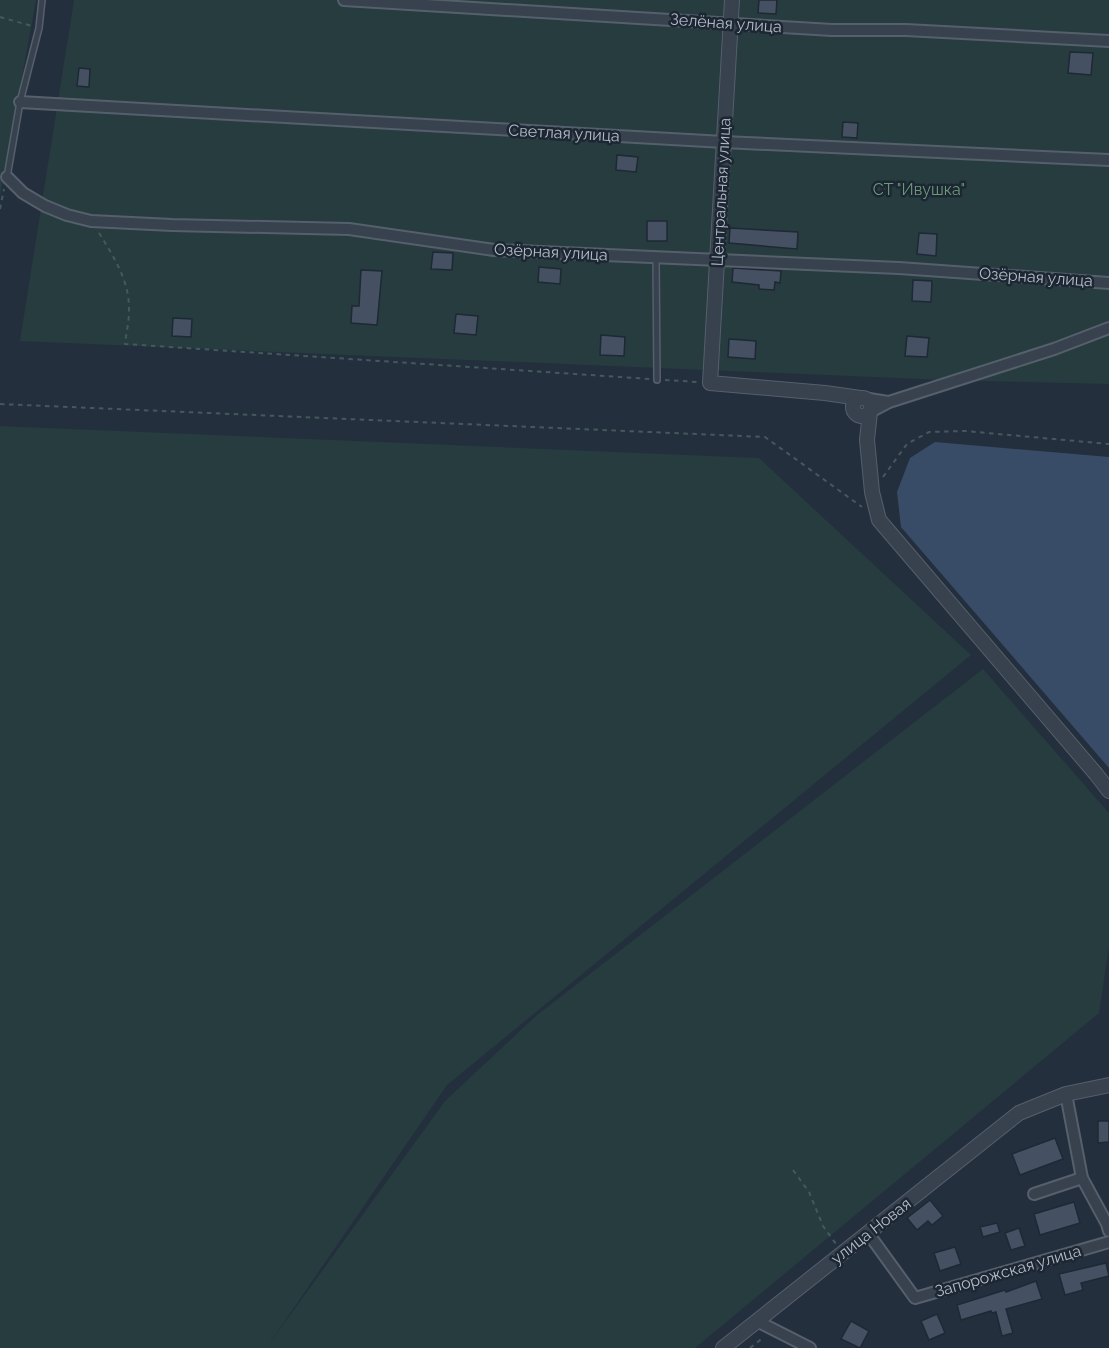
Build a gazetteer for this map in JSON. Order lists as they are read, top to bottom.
{
  "streets": {
    "street": [
      "Зелёная улица",
      "Светлая улица",
      "Центральная улица",
      "Озёрная улица",
      "улица Новая",
      "Запорожская улица"
    ]
  },
  "crossings": [
    ["Зелёная улица", "Центральная улица"],
    ["Светлая улица", "Центральная улица"],
    ["Центральная улица", "Озёрная улица"],
    ["улица Новая", "Запорожская улица"]
  ],
  "parks": ["СТ \"Ивушка\""]
}
